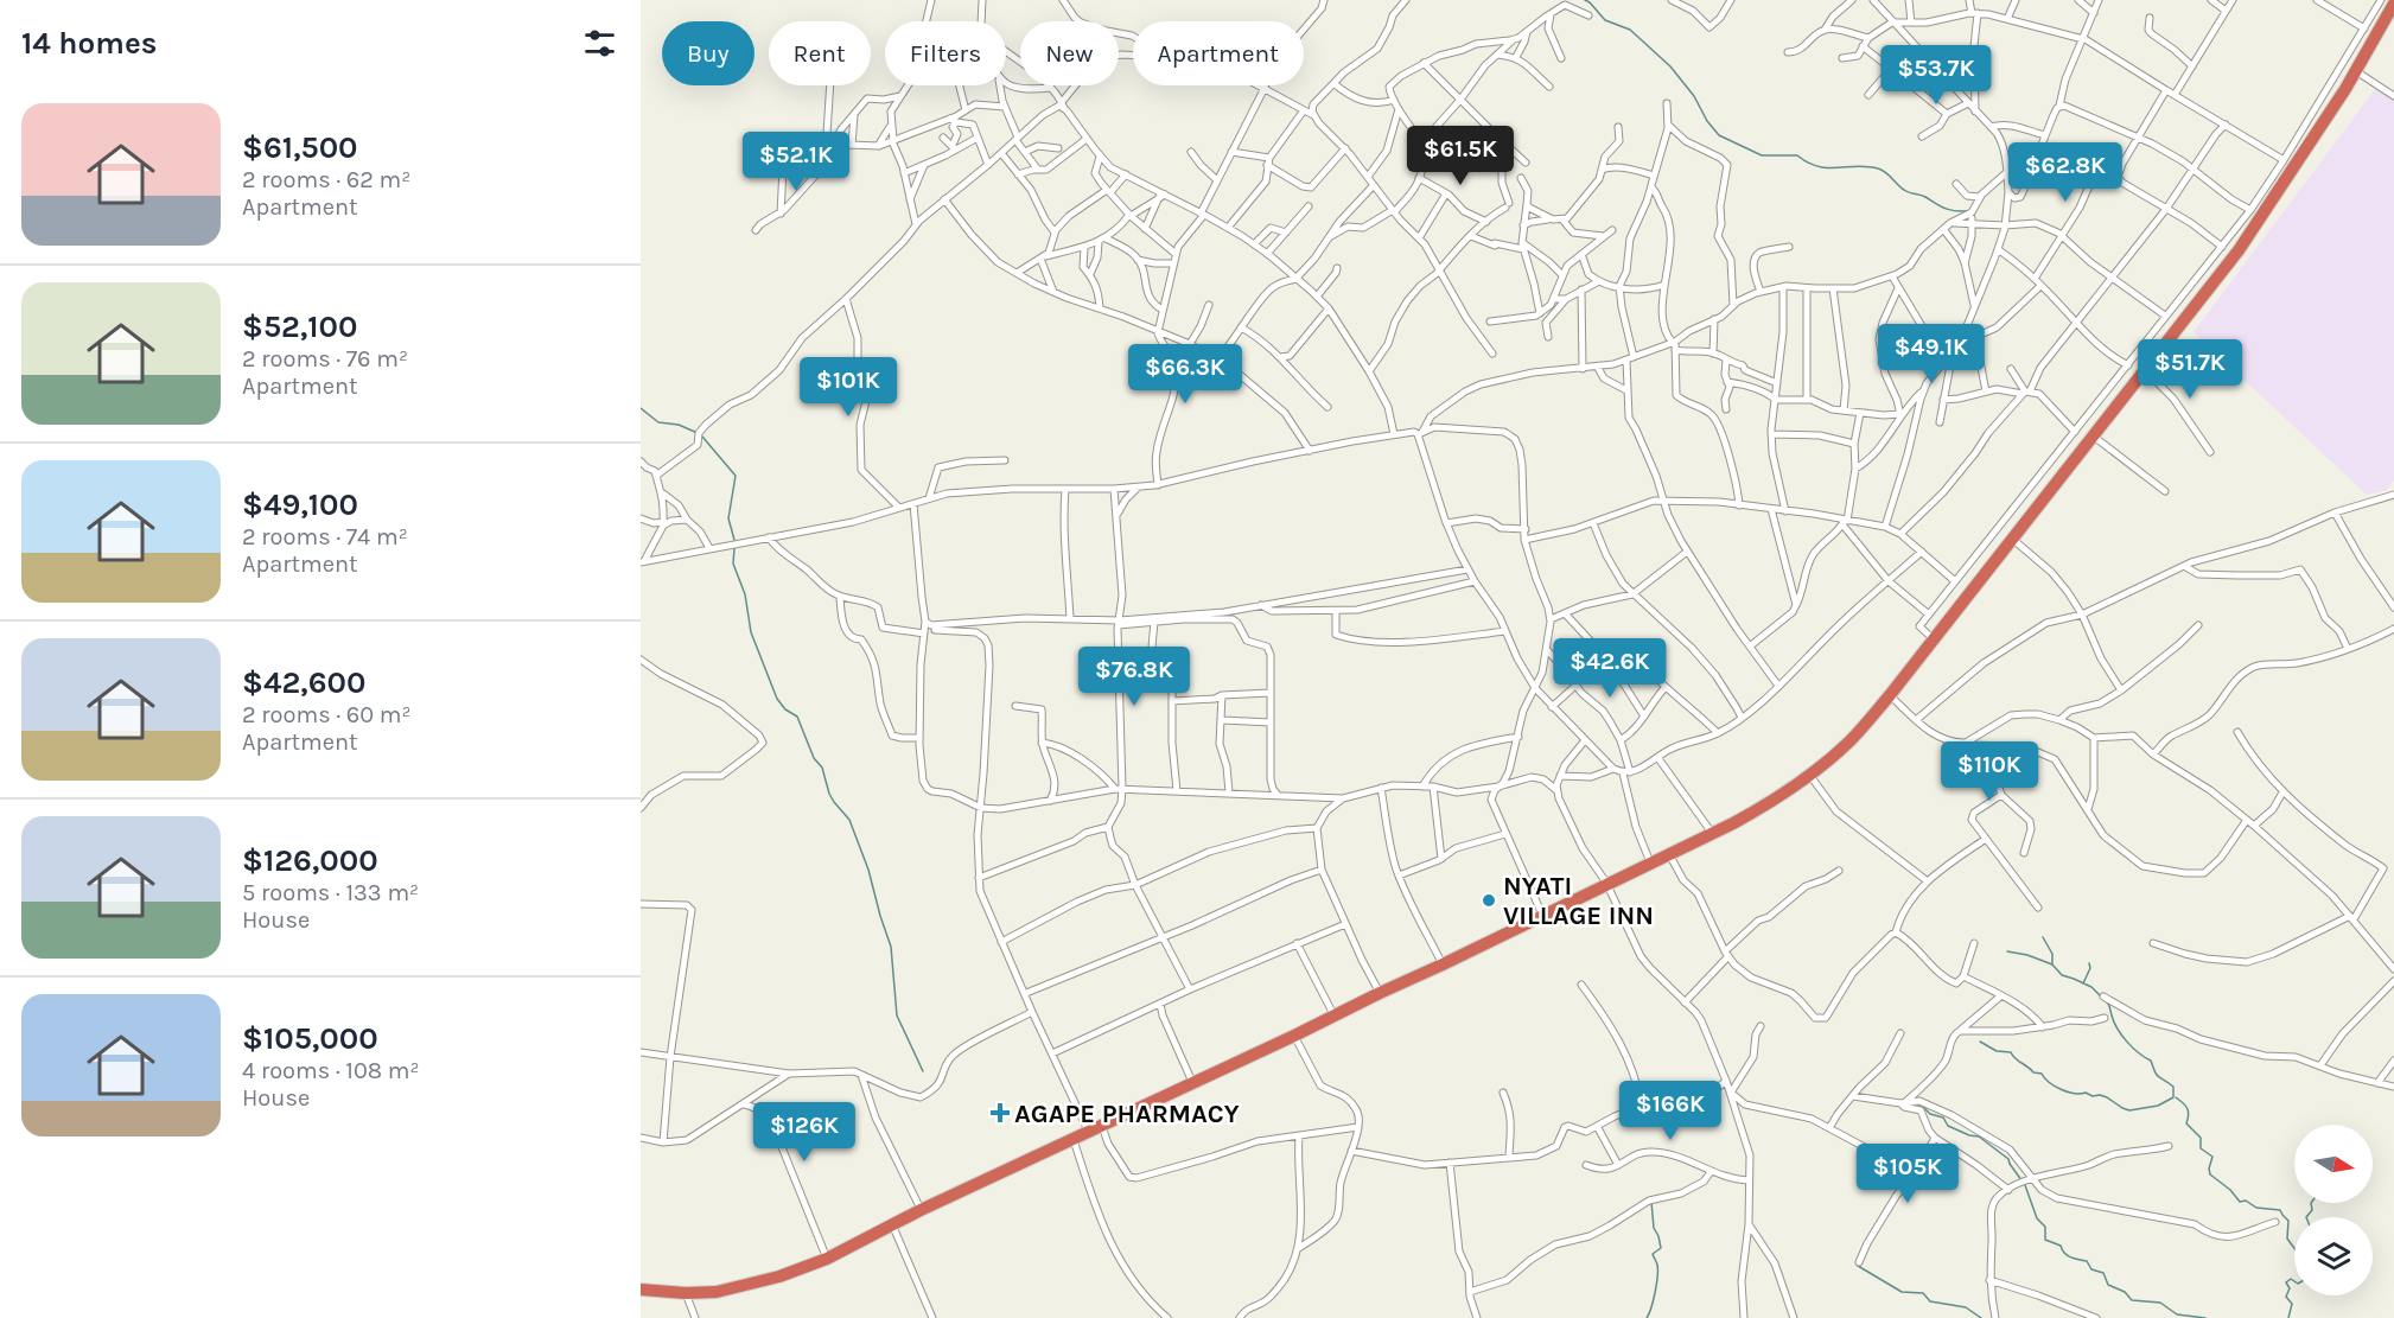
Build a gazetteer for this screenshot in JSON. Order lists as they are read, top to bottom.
{
  "places": {
    "other": ["NYATI VILLAGE INN"],
    "health": ["AGAPE PHARMACY"]
  },
  "north": "right",
  "page": {
    "heading": "14 homes",
    "chip": [
      "Buy",
      "Rent",
      "Filters",
      "New",
      "Apartment"
    ],
    "price": [
      "$53.7K",
      "$61.5K",
      "$52.1K",
      "$62.8K",
      "$49.1K",
      "$51.7K",
      "$66.3K",
      "$101K",
      "$42.6K",
      "$76.8K",
      "$110K",
      "$166K",
      "$126K",
      "$105K"
    ],
    "list": [
      {
        "name": "$61,500",
        "note": "2 rooms · 62 m² · Apartment"
      },
      {
        "name": "$52,100",
        "note": "2 rooms · 76 m² · Apartment"
      },
      {
        "name": "$49,100",
        "note": "2 rooms · 74 m² · Apartment"
      },
      {
        "name": "$42,600",
        "note": "2 rooms · 60 m² · Apartment"
      },
      {
        "name": "$126,000",
        "note": "5 rooms · 133 m² · House"
      },
      {
        "name": "$105,000",
        "note": "4 rooms · 108 m² · House"
      }
    ]
  }
}
